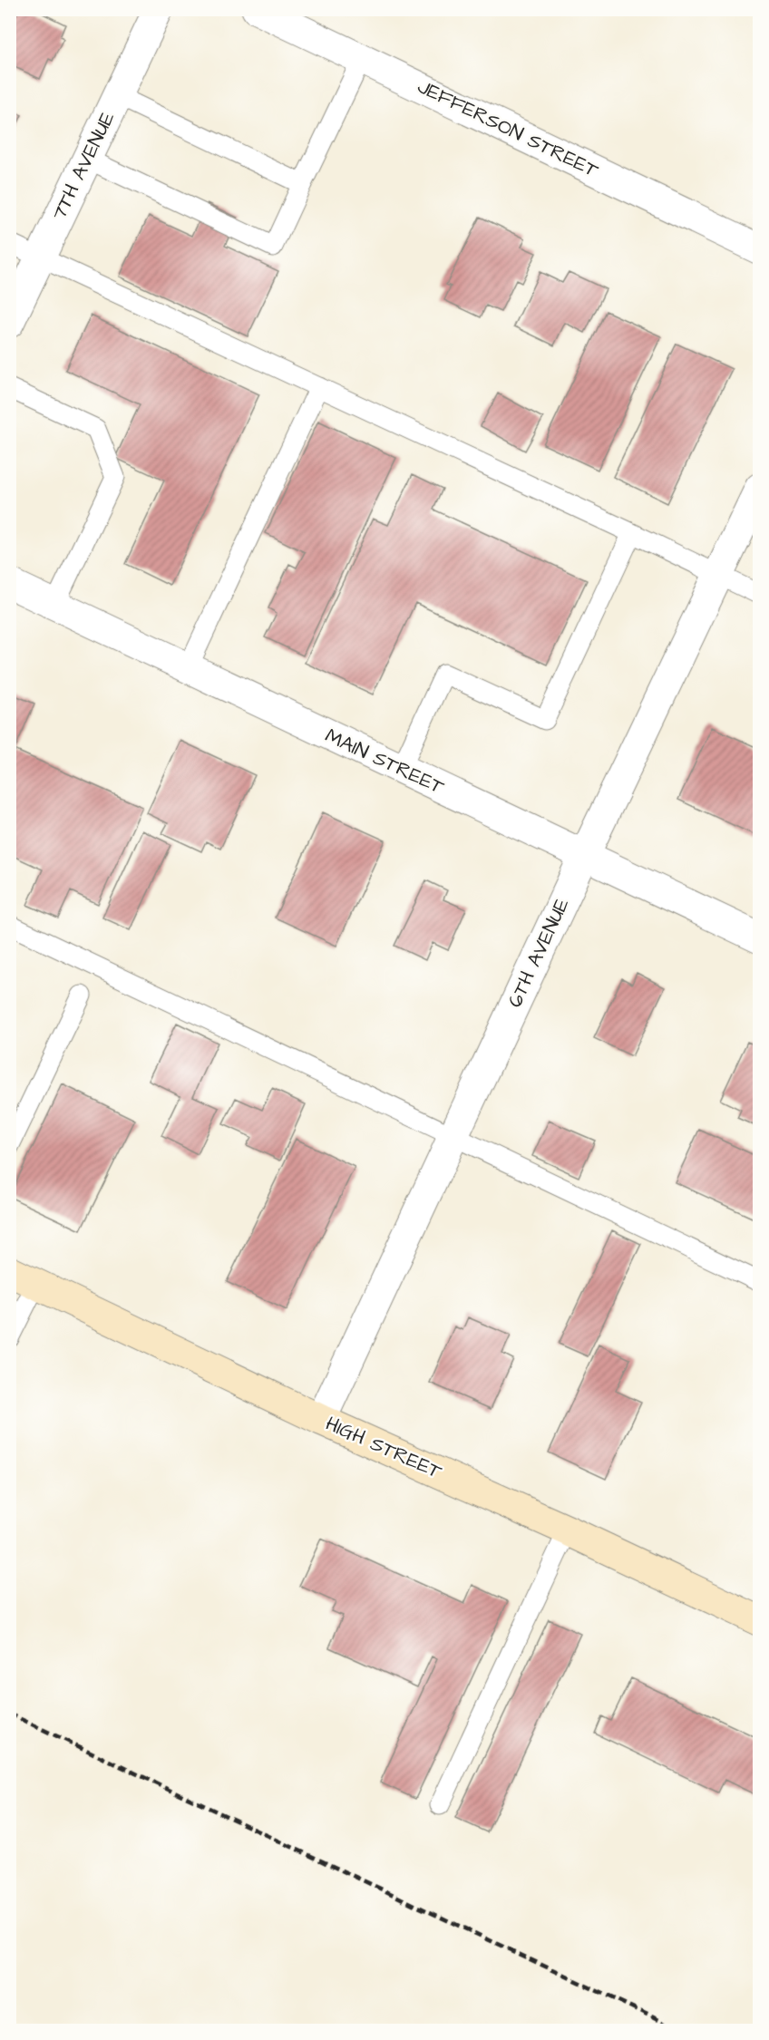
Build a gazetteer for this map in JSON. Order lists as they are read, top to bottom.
{
  "streets": {
    "main road": ["HIGH STREET"],
    "street": [
      "JEFFERSON STREET",
      "7TH AVENUE",
      "MAIN STREET",
      "6TH AVENUE"
    ]
  },
  "crossings": [
    ["MAIN STREET", "6TH AVENUE"],
    ["6TH AVENUE", "HIGH STREET"]
  ]
}
